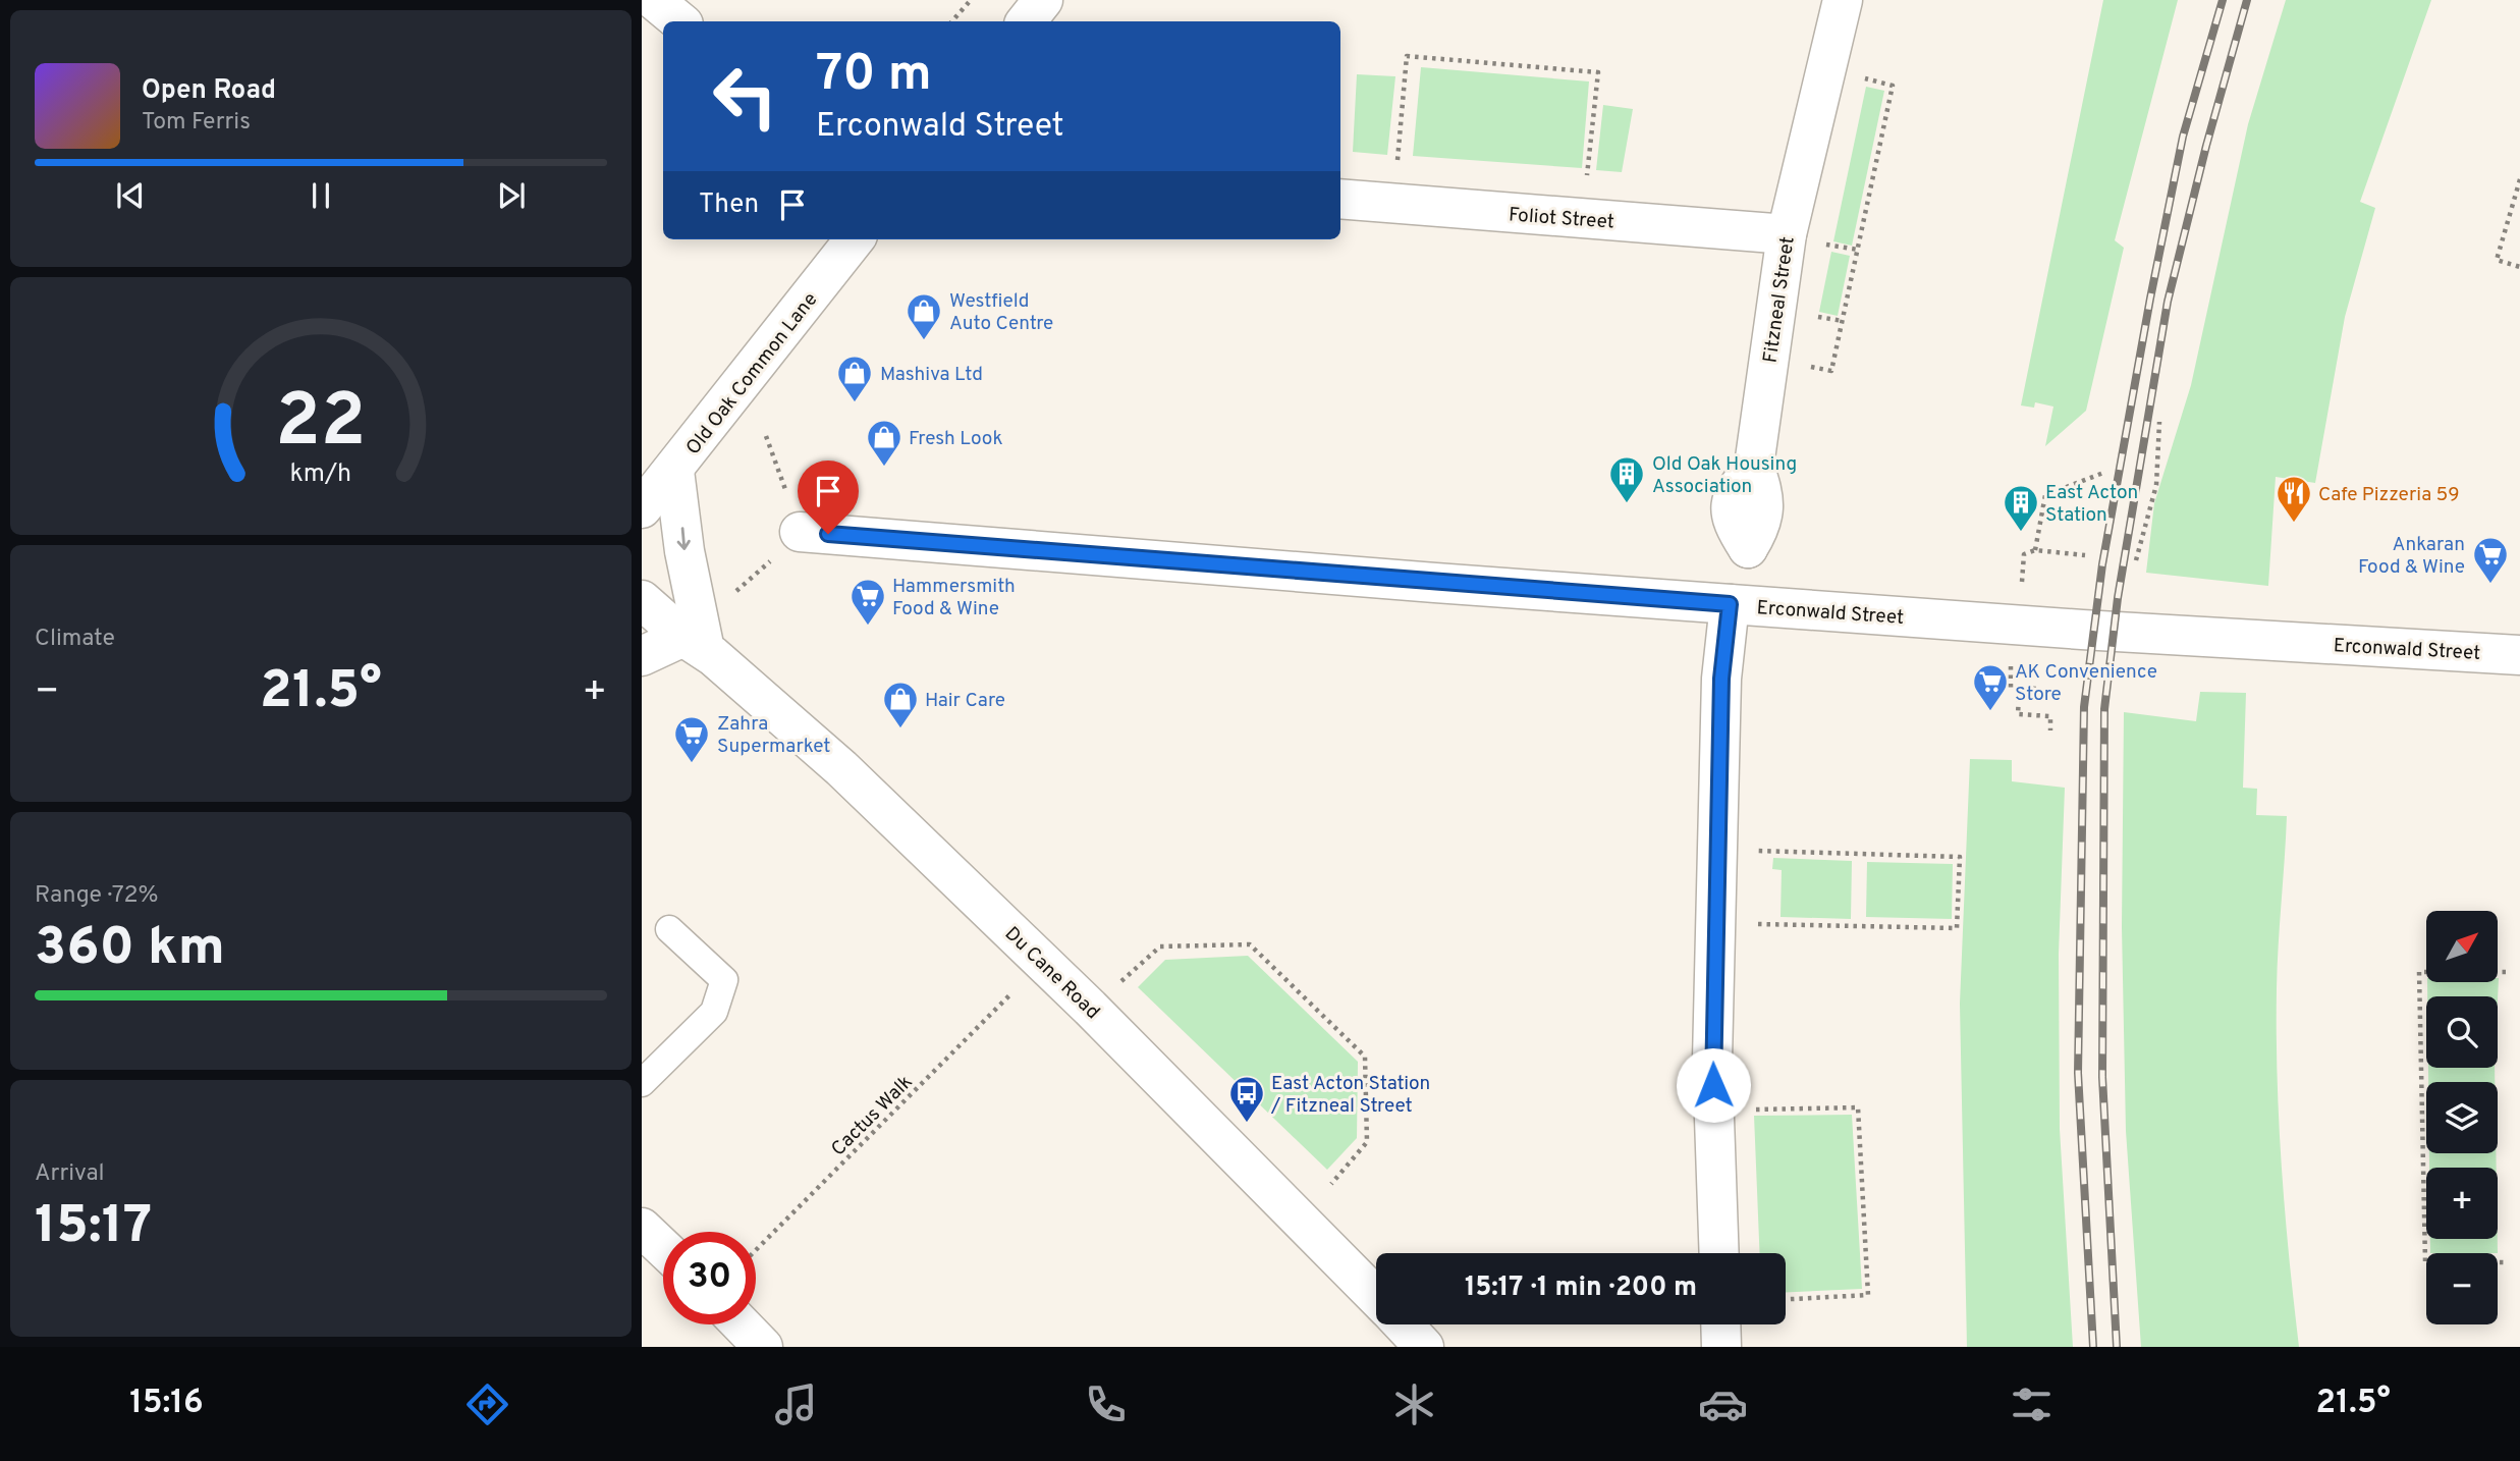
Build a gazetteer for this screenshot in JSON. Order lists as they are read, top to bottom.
{
  "streets": {
    "street": [
      "Foliot Street",
      "Fitzneal Street",
      "Old Oak Common Lane",
      "Erconwald Street",
      "Du Cane Road"
    ],
    "path": ["Cactus Walk"]
  },
  "crossings": [
    ["Foliot Street", "Fitzneal Street"],
    ["Fitzneal Street", "Erconwald Street"]
  ],
  "places": {
    "shop": [
      "Westfield Auto Centre",
      "Mashiva Ltd",
      "Fresh Look",
      "Hair Care"
    ],
    "building": ["Old Oak Housing Association", "East Acton Station"],
    "restaurant": ["Cafe Pizzeria 59"],
    "supermarket": [
      "Ankaran Food & Wine",
      "Hammersmith Food & Wine",
      "AK Convenience Store",
      "Zahra Supermarket"
    ],
    "bus stop": ["East Acton Station / Fitzneal Street"]
  },
  "north": "top right",
  "page": {
    "turn": ["70 m", "Erconwald Street"],
    "song": ["Open Road", "Tom Ferris"],
    "then": "Then",
    "tile": [
      "Climate",
      ["Range · 72%", "360 km"],
      ["Arrival", "15:17"]
    ],
    "heat": ["−", "21.5°", "+"],
    "map_buttons": ["+", "−"],
    "limit": "30",
    "trip": "15:17 · 1 min · 200 m",
    "tabs": ["15:16", "21.5°"],
    "gauge": ["22", "km/h"]
  }
}
